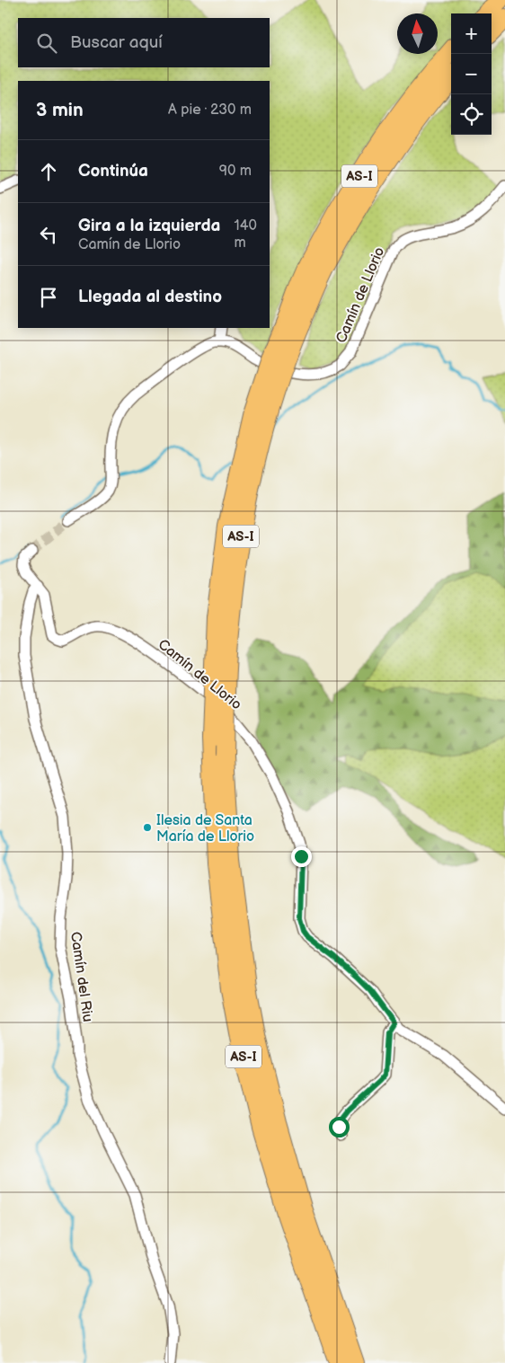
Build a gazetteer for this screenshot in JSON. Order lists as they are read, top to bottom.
{
  "streets": {
    "highway": ["AS-I"],
    "street": ["Camín de Llorio", "Camín del Riu"]
  },
  "crossings": [
    ["Camín de Llorio", "Camín del Riu"]
  ],
  "places": ["Ilesia de Santa María de Llorio"],
  "north": "top",
  "page": {
    "map_buttons": ["+", "−"],
    "search": "Buscar aquí",
    "heading": ["3 min", "A pie · 230 m"],
    "list": [
      ["Continúa", "90 m"],
      ["Gira a la izquierda", "Camín de Llorio", "140 m"],
      "Llegada al destino"
    ]
  }
}
